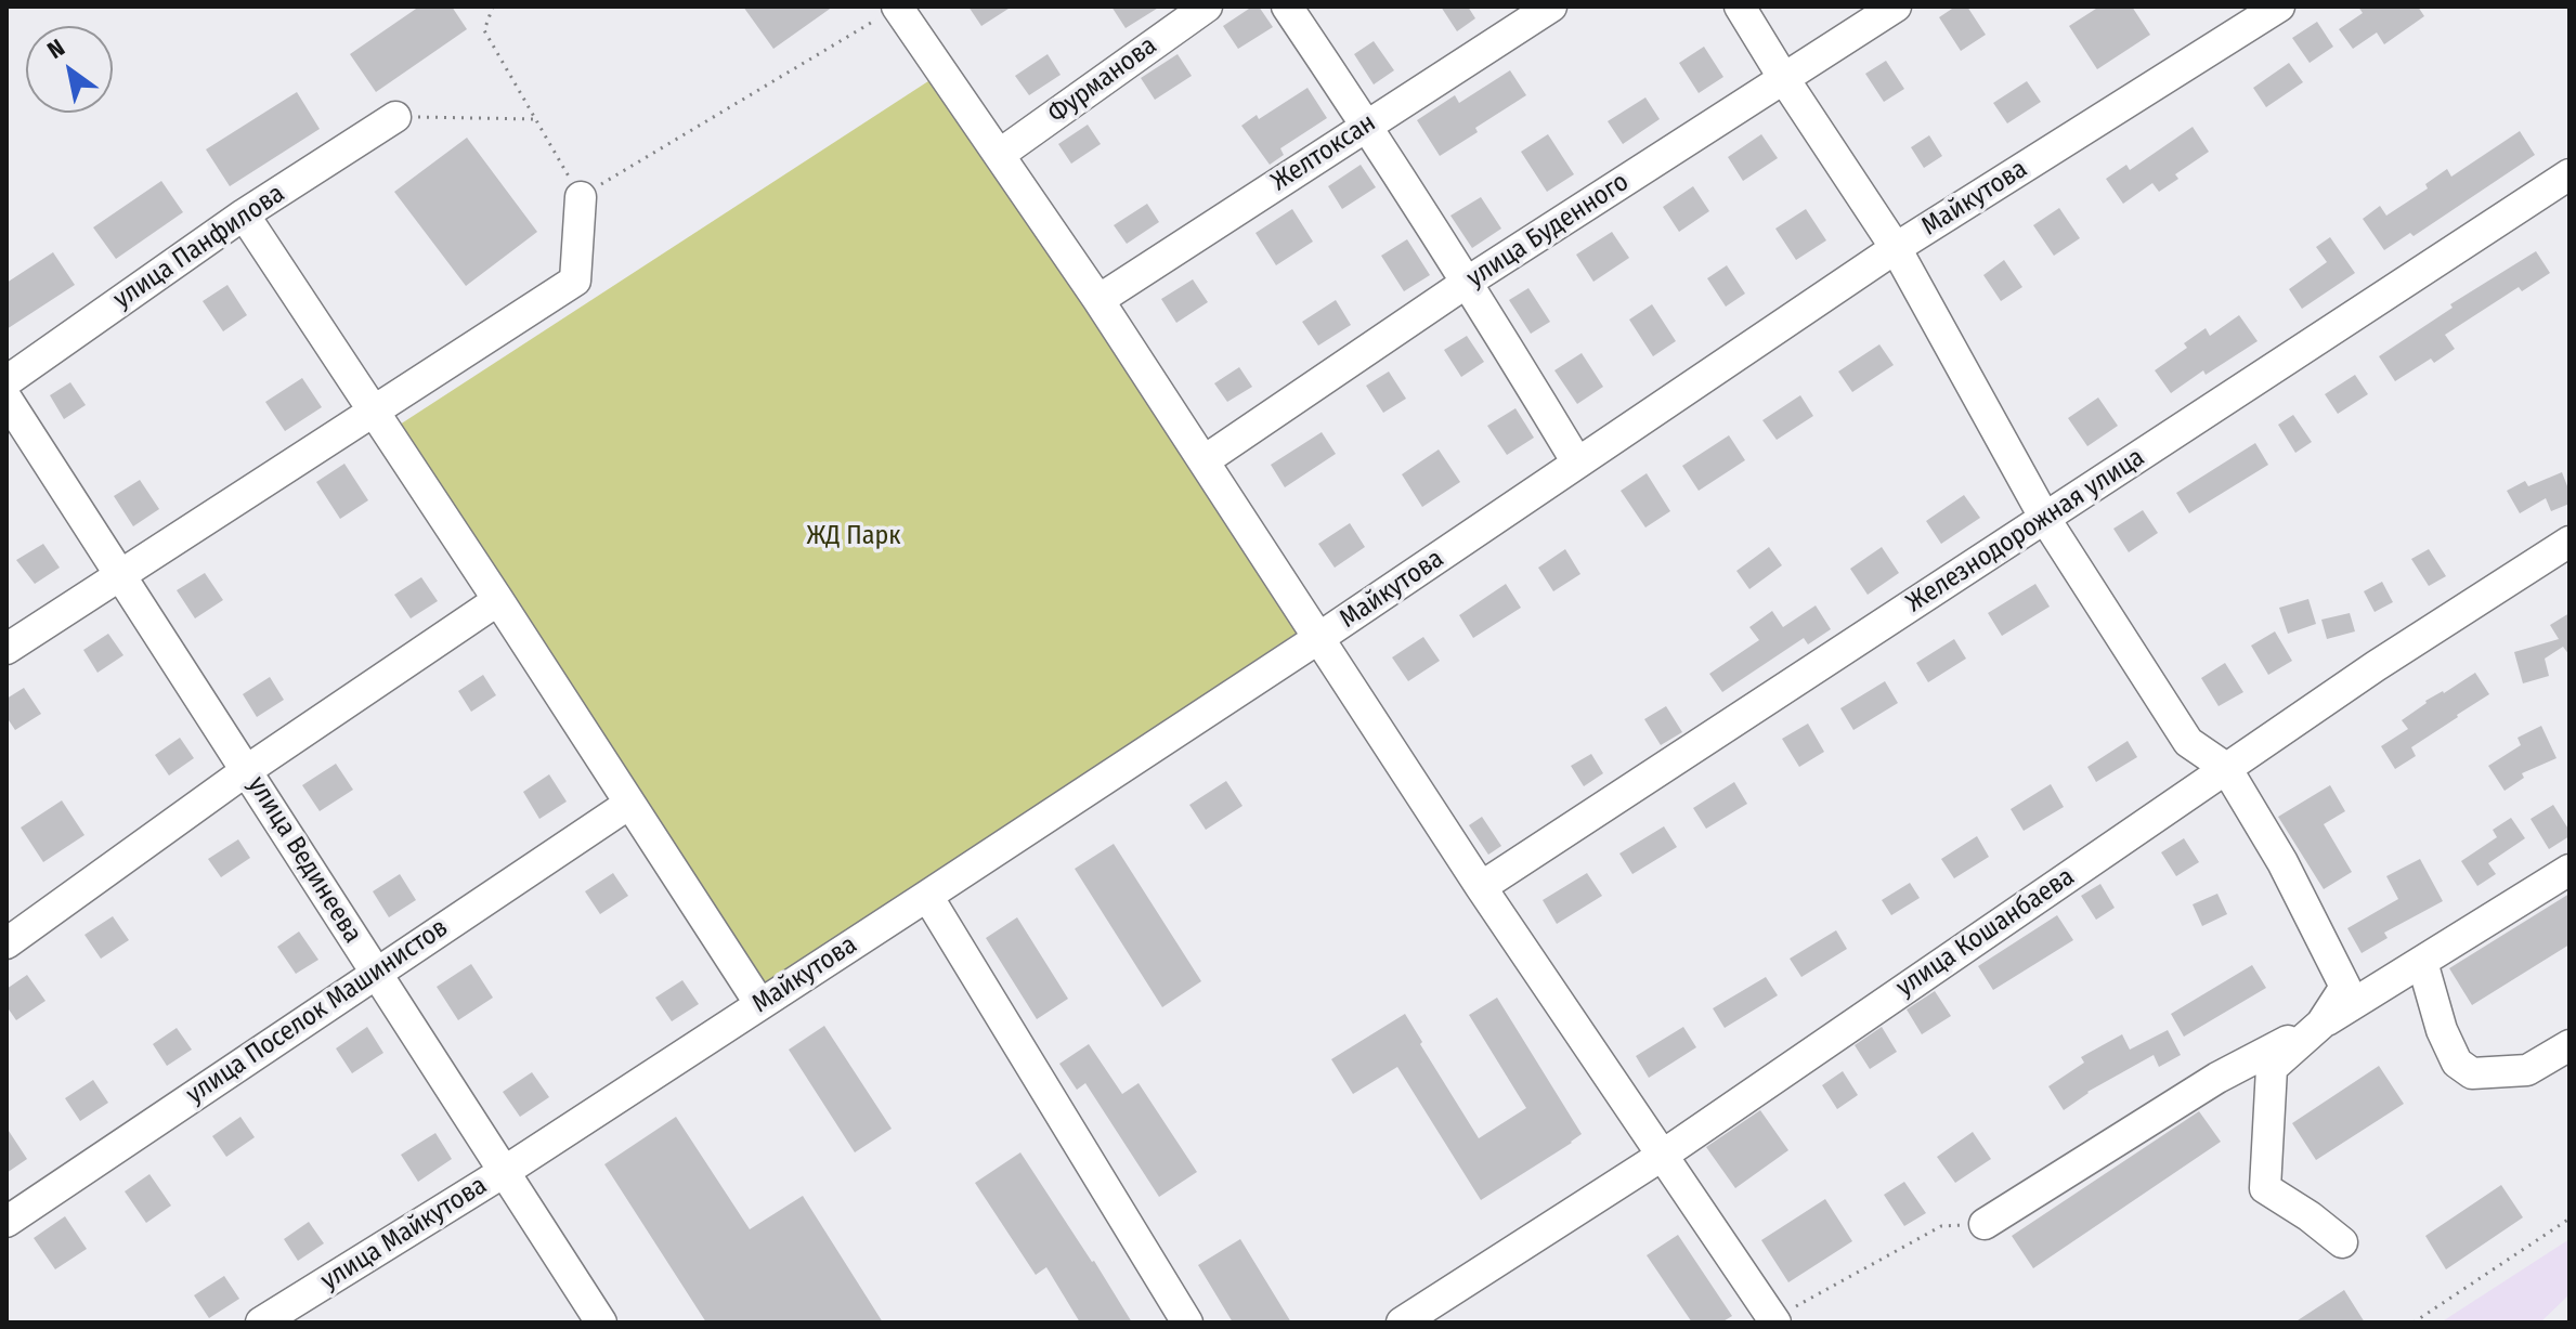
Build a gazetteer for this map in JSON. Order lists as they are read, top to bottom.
{
  "streets": {
    "street": [
      "Фурманова",
      "Желтоксан",
      "Майкутова",
      "улица Буденного",
      "улица Панфилова",
      "Железнодорожная улица",
      "улица Вединеева",
      "улица Кошанбаева",
      "улица Поселок Машинистов",
      "улица Майкутова"
    ]
  },
  "crossings": [
    ["Майкутова", "улица Вединеева"],
    ["Майкутова", "улица Майкутова"],
    ["улица Вединеева", "улица Поселок Машинистов"],
    ["улица Вединеева", "улица Майкутова"]
  ],
  "parks": ["ЖД Парк"],
  "north": "top left"
}
